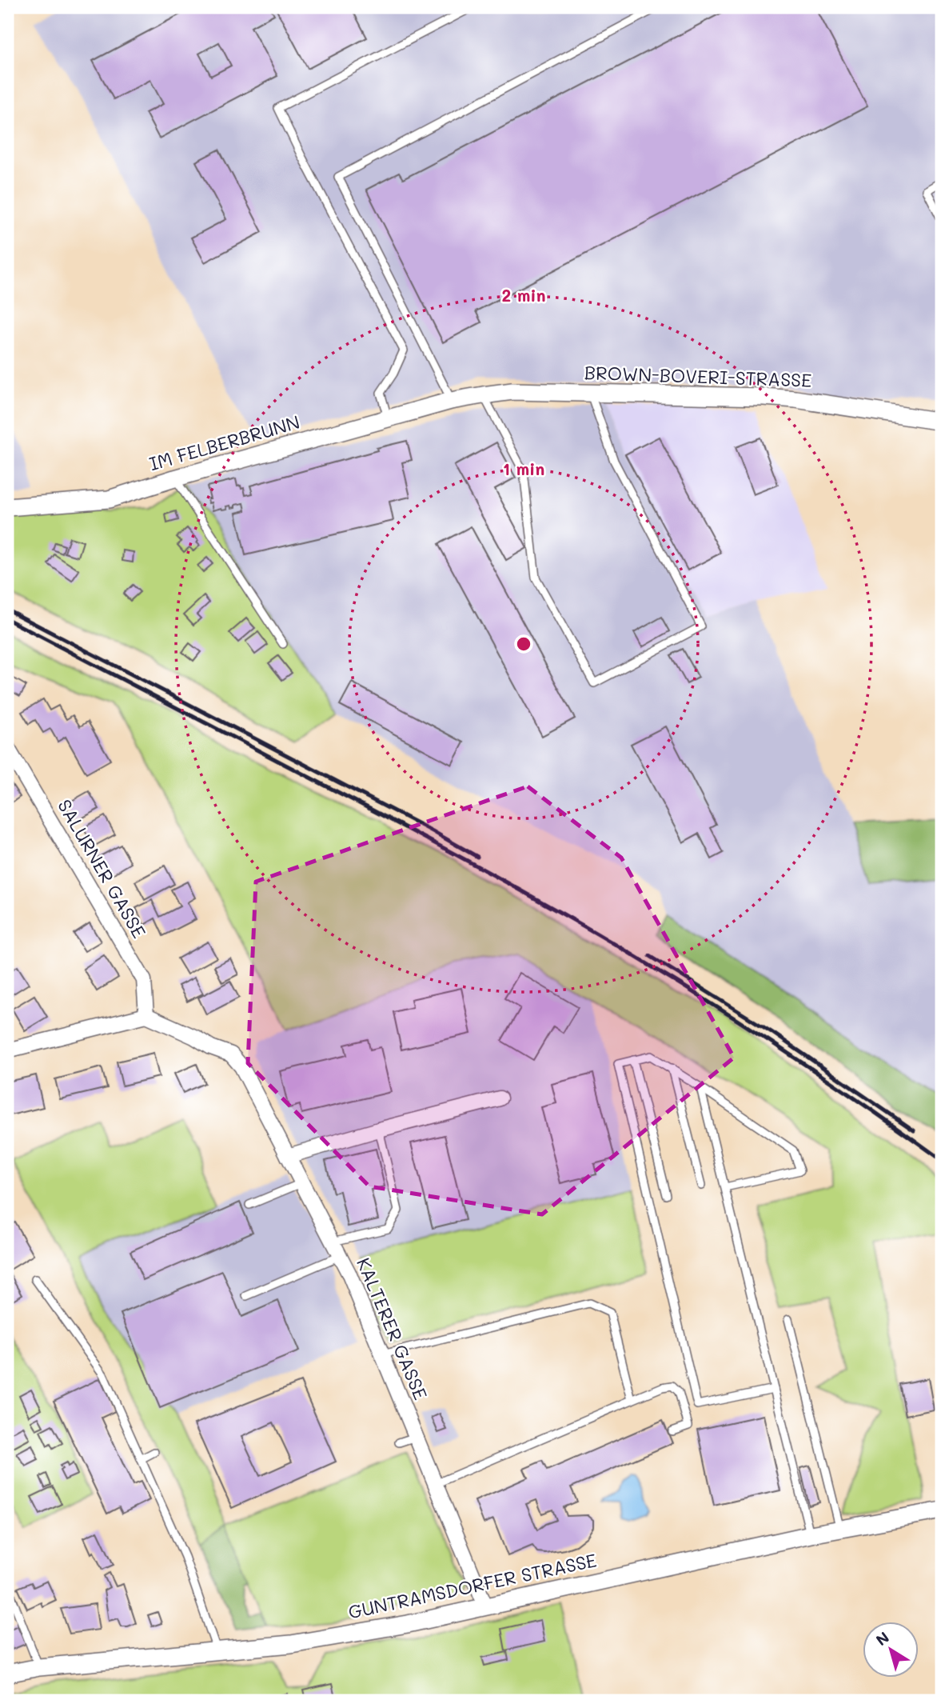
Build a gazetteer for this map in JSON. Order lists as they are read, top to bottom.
{
  "streets": {
    "street": [
      "BROWN-BOVERI-STRASSE",
      "IM FELBERBRUNN",
      "SALURNER GASSE",
      "KALTERER GASSE",
      "GUNTRAMSDORFER STRASSE"
    ]
  },
  "crossings": [
    ["BROWN-BOVERI-STRASSE", "IM FELBERBRUNN"],
    ["SALURNER GASSE", "KALTERER GASSE"],
    ["KALTERER GASSE", "GUNTRAMSDORFER STRASSE"]
  ],
  "north": "top left",
  "rings": ["2 min", "1 min"]
}
